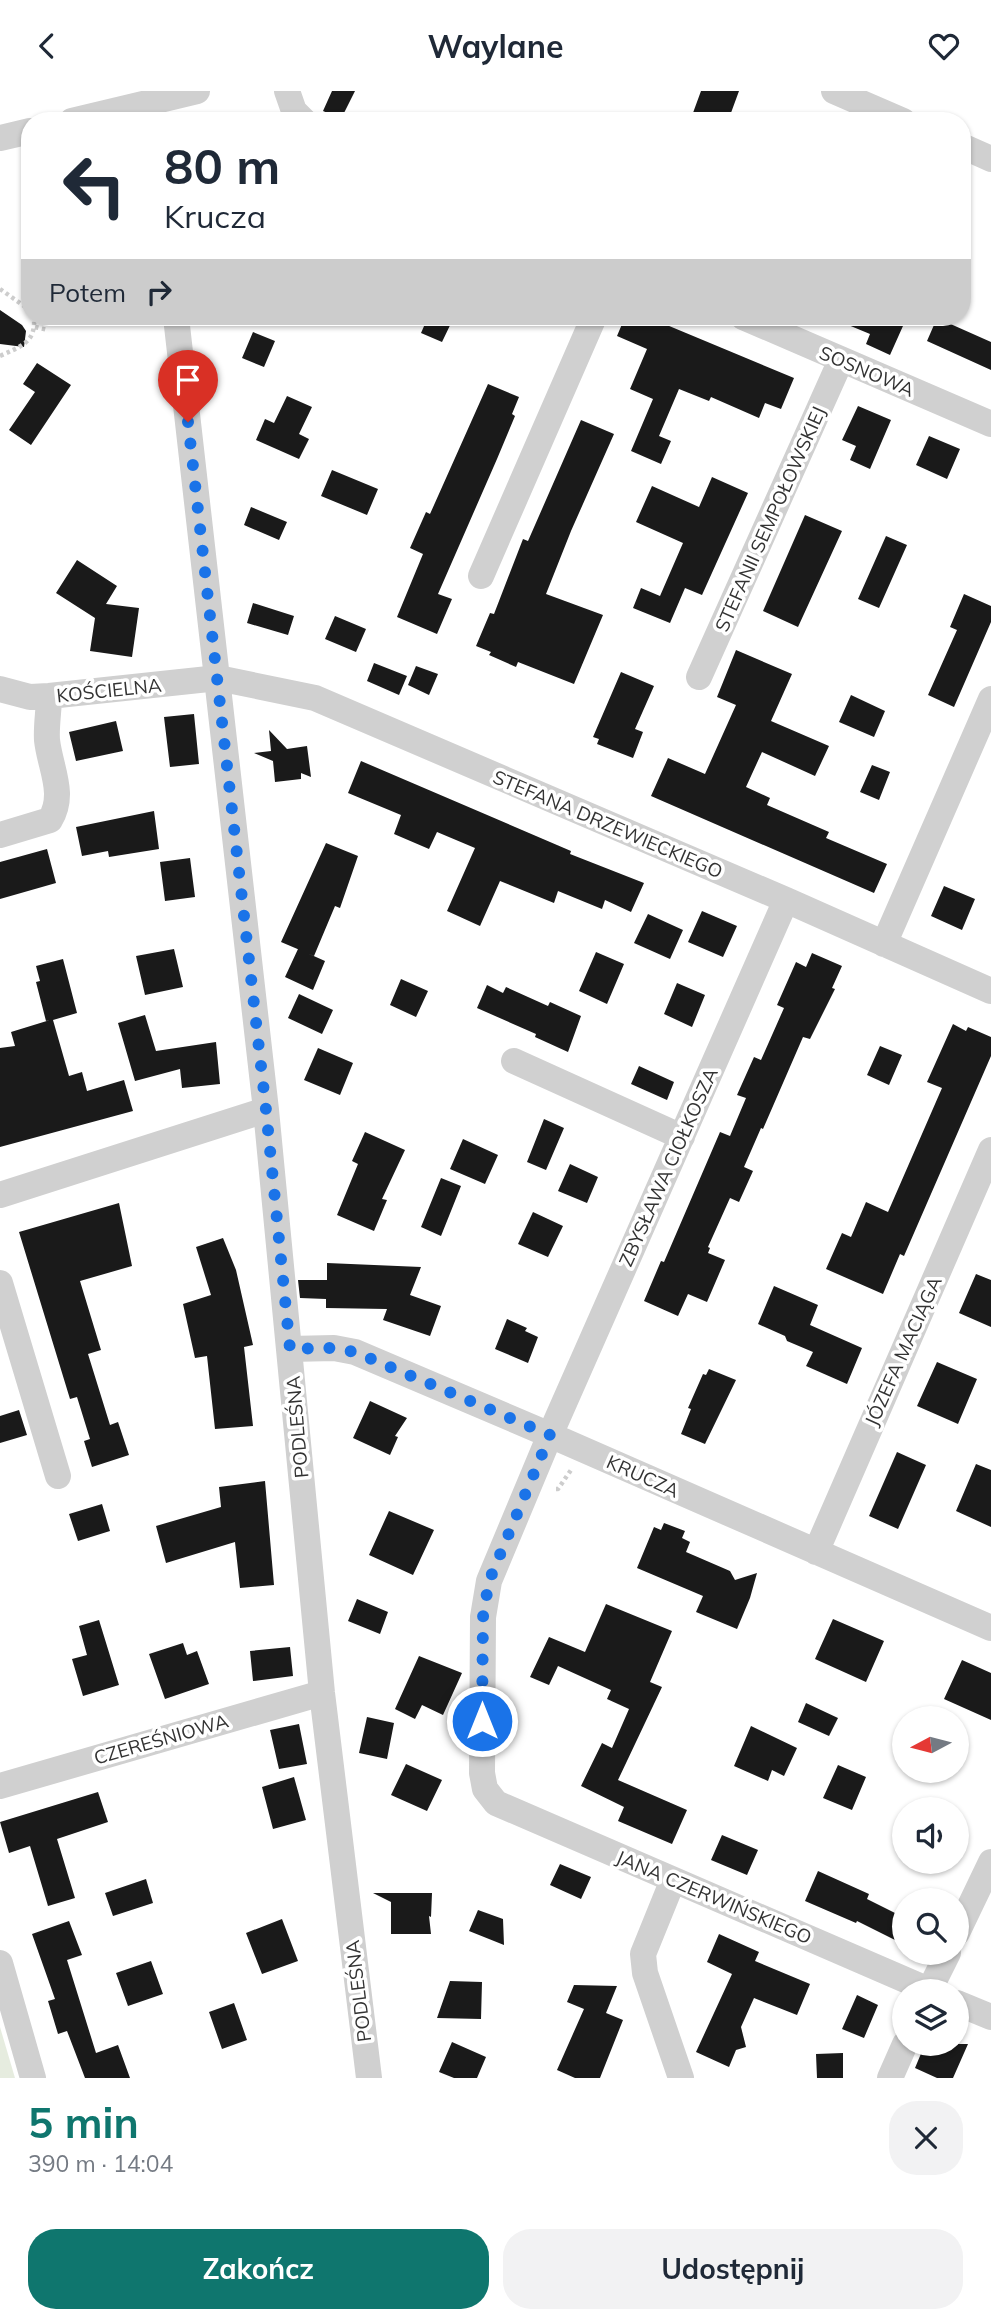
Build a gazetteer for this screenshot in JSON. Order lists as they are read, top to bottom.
{
  "streets": {
    "street": [
      "SOSNOWA",
      "STEFANII SEMPOŁOWSKIEJ",
      "KOŚCIELNA",
      "STEFANA DRZEWIECKIEGO",
      "ZBYSŁAWA CIOŁKOSZA",
      "JÓZEFA MACIĄGA",
      "PODLEŚNA",
      "KRUCZA",
      "CZEREŚNIOWA",
      "JANA CZERWIŃSKIEGO"
    ]
  },
  "crossings": [
    ["SOSNOWA", "STEFANII SEMPOŁOWSKIEJ"],
    ["KOŚCIELNA", "STEFANA DRZEWIECKIEGO"],
    ["KOŚCIELNA", "PODLEŚNA"],
    ["STEFANA DRZEWIECKIEGO", "ZBYSŁAWA CIOŁKOSZA"],
    ["STEFANA DRZEWIECKIEGO", "PODLEŚNA"],
    ["ZBYSŁAWA CIOŁKOSZA", "KRUCZA"],
    ["ZBYSŁAWA CIOŁKOSZA", "JANA CZERWIŃSKIEGO"],
    ["JÓZEFA MACIĄGA", "KRUCZA"],
    ["PODLEŚNA", "KRUCZA"],
    ["PODLEŚNA", "CZEREŚNIOWA"]
  ],
  "north": "left",
  "page": {
    "header": "Waylane",
    "turn": ["80 m", "Krucza"],
    "then": "Potem",
    "heading": ["5 min", "390 m · 14:04"],
    "buttons": ["Zakończ", "Udostępnij"]
  }
}
